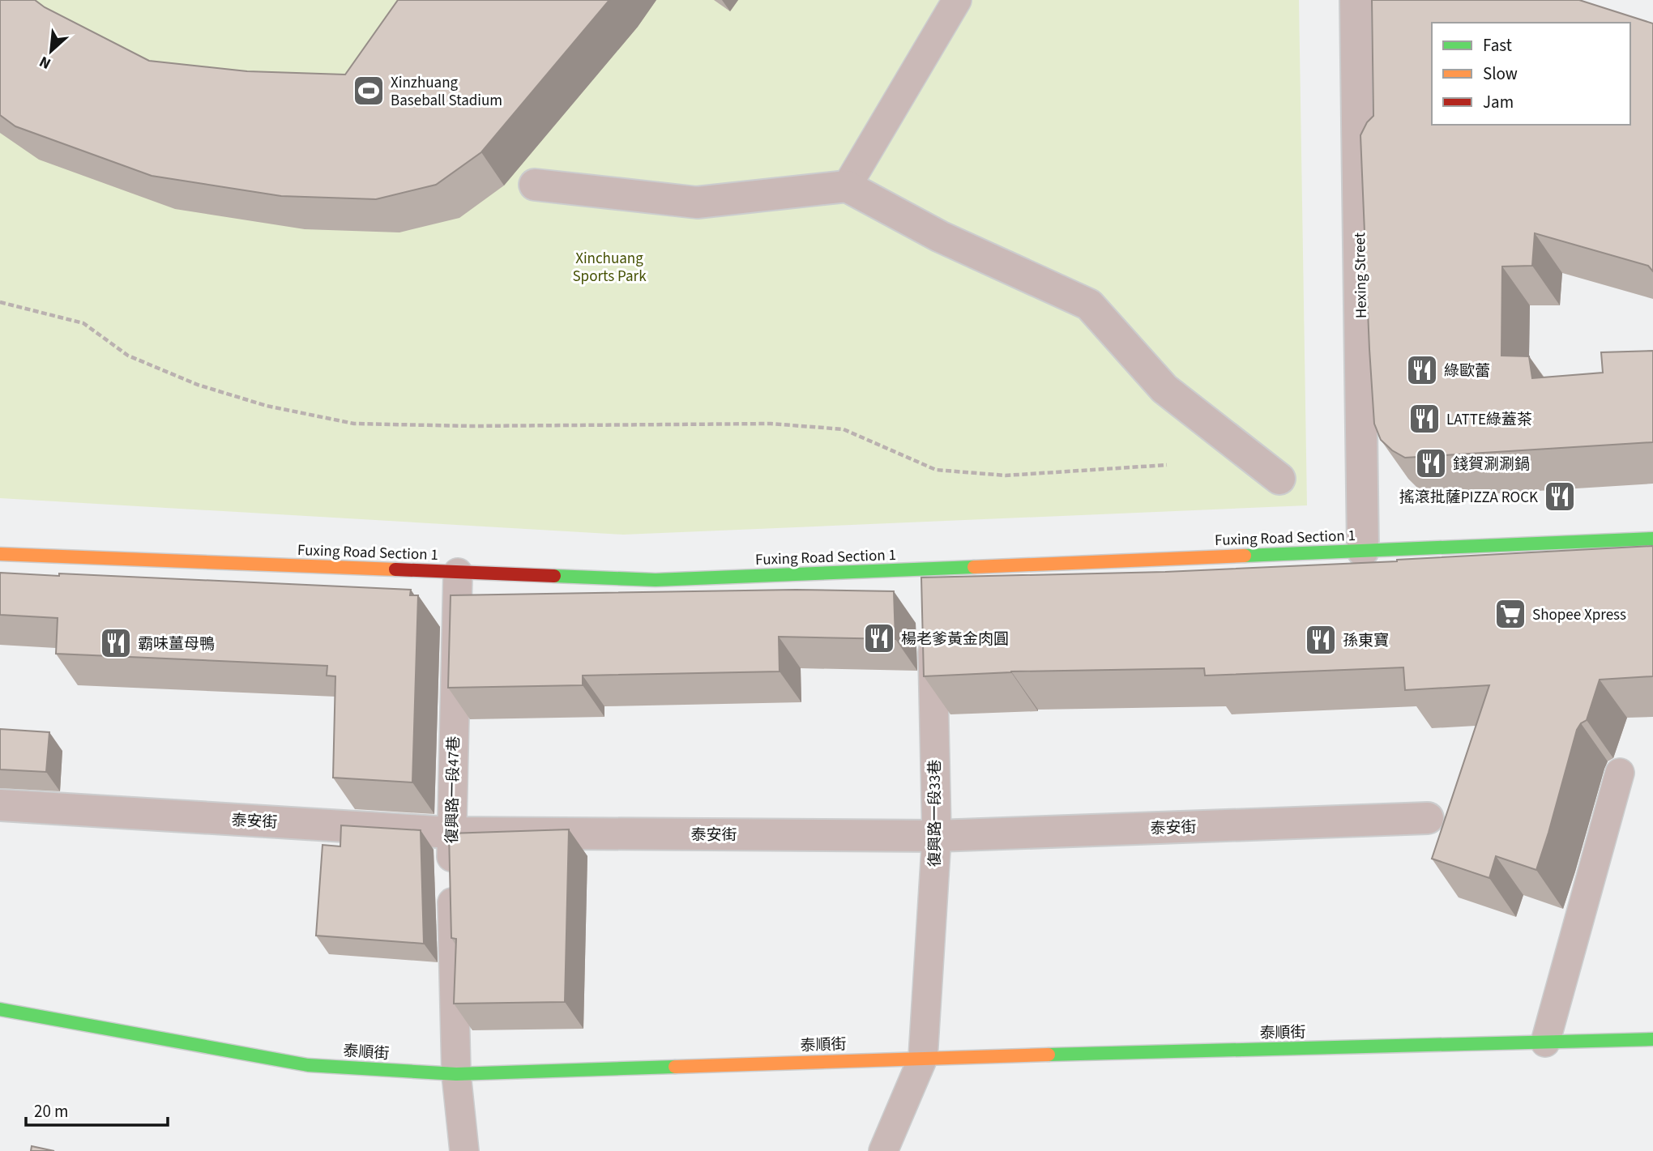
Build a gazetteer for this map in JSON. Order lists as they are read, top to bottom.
{
  "streets": {
    "street": [
      "Hexing Street",
      "Fuxing Road Section 1",
      "泰安街",
      "泰順街"
    ],
    "lane": ["復興路一段47巷", "復興路一段33巷"]
  },
  "crossings": [
    ["Hexing Street", "Fuxing Road Section 1"],
    ["Fuxing Road Section 1", "復興路一段47巷"],
    ["復興路一段47巷", "泰安街"],
    ["復興路一段47巷", "泰順街"],
    ["復興路一段33巷", "泰安街"],
    ["復興路一段33巷", "泰順街"]
  ],
  "parks": ["Xinchuang Sports Park"],
  "places": {
    "sports": ["Xinzhuang Baseball Stadium"],
    "restaurant": [
      "綠歐蕾",
      "LATTE綠蓋茶",
      "錢賀涮涮鍋",
      "搖滾批薩PIZZA ROCK",
      "楊老爹黃金肉圓",
      "孫東寶",
      "霸味薑母鴨"
    ],
    "supermarket": ["Shopee Xpress"]
  },
  "legend": ["Fast", "Slow", "Jam"],
  "scale_bar": "20 m",
  "north": "bottom left"
}
